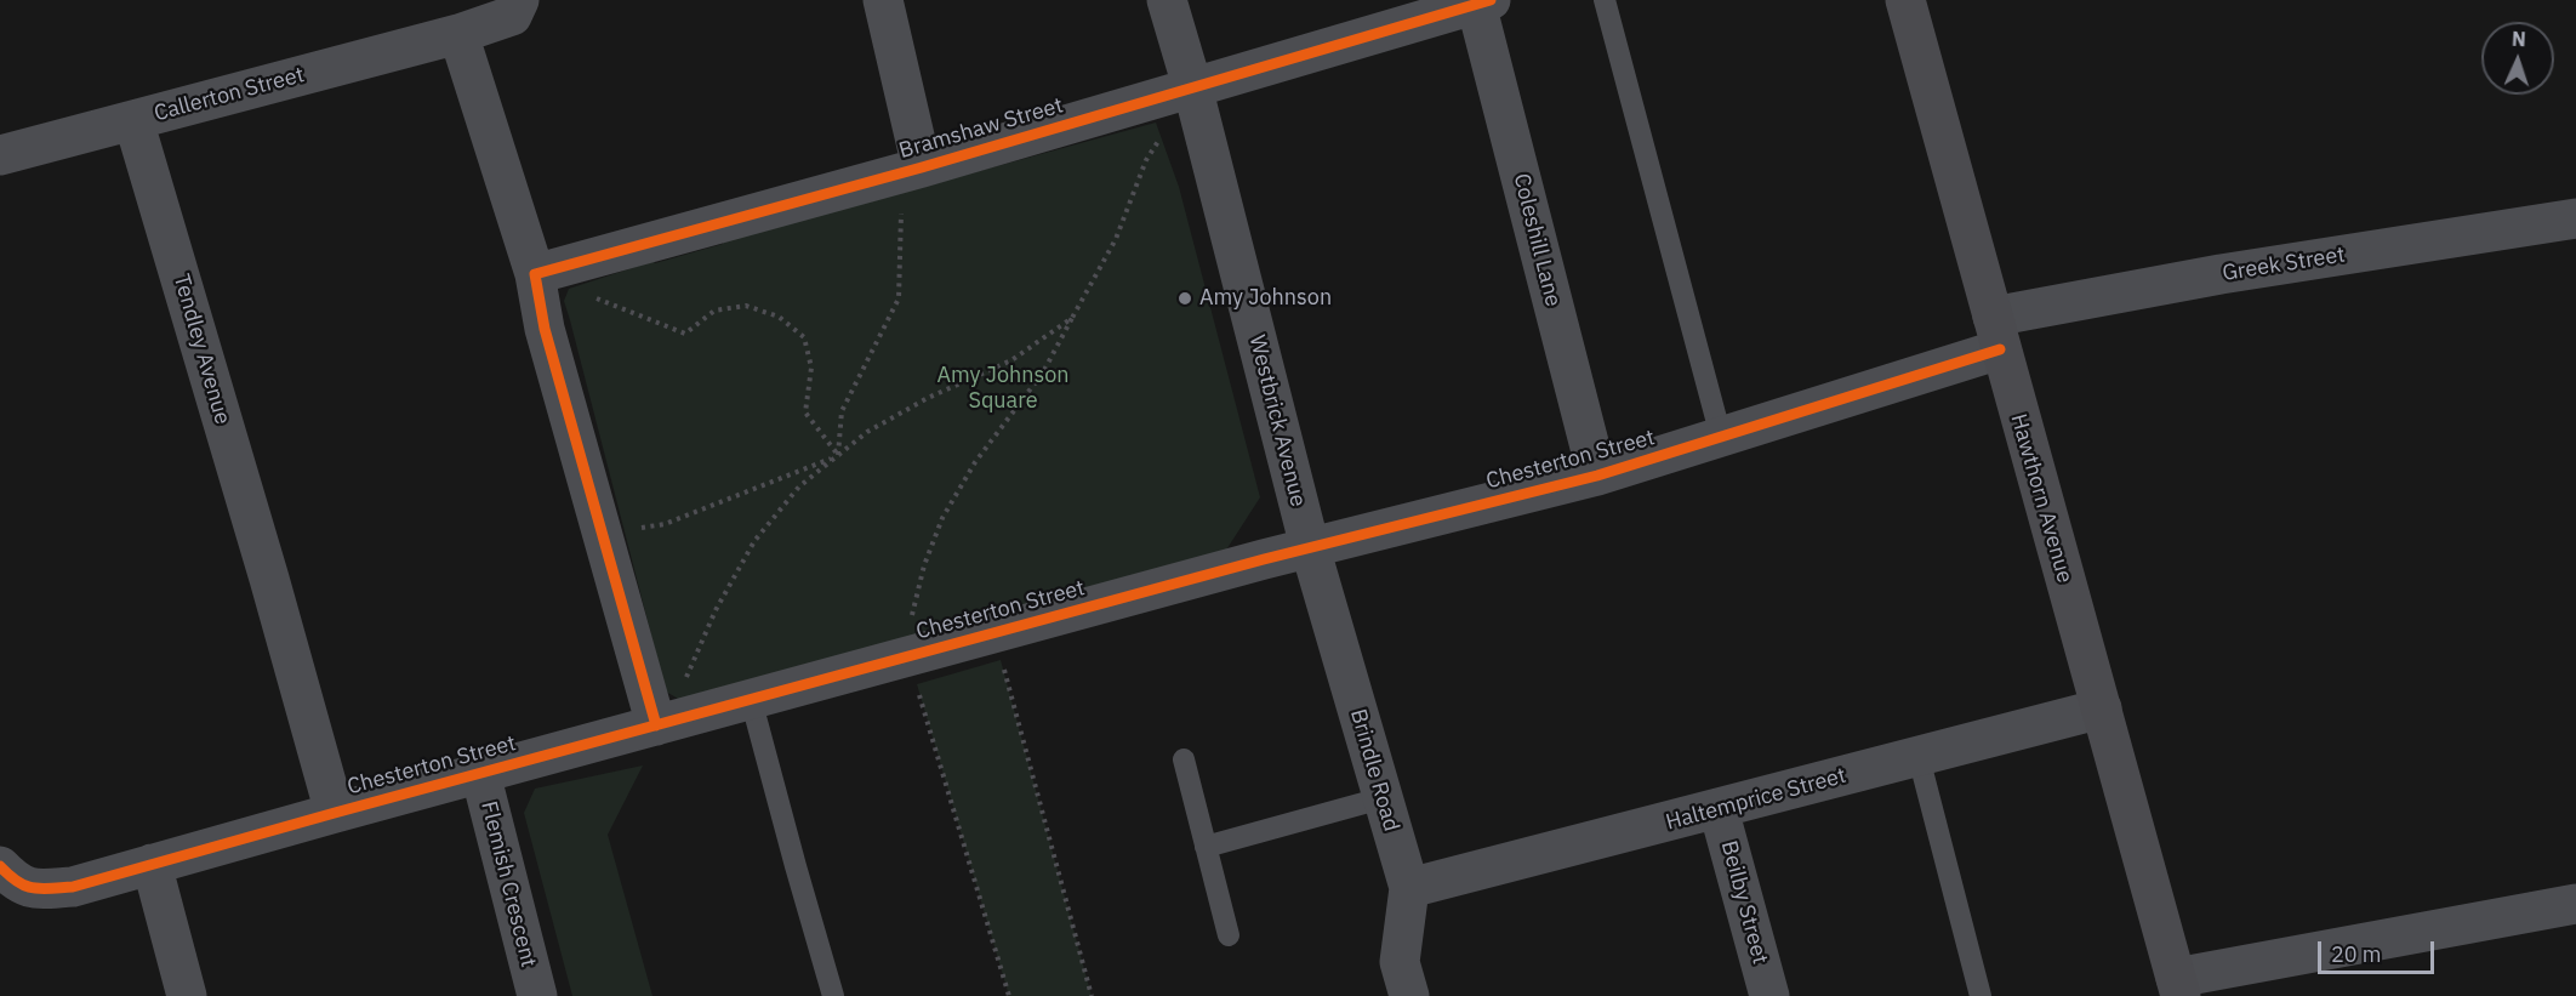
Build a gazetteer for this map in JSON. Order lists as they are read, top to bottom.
{
  "streets": {
    "street": [
      "Callerton Street",
      "Bramshaw Street",
      "Coleshill Lane",
      "Greek Street",
      "Tendley Avenue",
      "Westbrick Avenue",
      "Chesterton Street",
      "Hawthorn Avenue",
      "Brindle Road",
      "Haltemprice Street",
      "Flemish Crescent",
      "Beilby Street"
    ]
  },
  "crossings": [
    ["Callerton Street", "Tendley Avenue"],
    ["Bramshaw Street", "Coleshill Lane"],
    ["Bramshaw Street", "Westbrick Avenue"],
    ["Coleshill Lane", "Chesterton Street"],
    ["Greek Street", "Chesterton Street"],
    ["Greek Street", "Hawthorn Avenue"],
    ["Tendley Avenue", "Chesterton Street"],
    ["Westbrick Avenue", "Chesterton Street"],
    ["Westbrick Avenue", "Brindle Road"],
    ["Chesterton Street", "Hawthorn Avenue"],
    ["Chesterton Street", "Brindle Road"],
    ["Chesterton Street", "Flemish Crescent"],
    ["Hawthorn Avenue", "Haltemprice Street"],
    ["Brindle Road", "Haltemprice Street"],
    ["Haltemprice Street", "Beilby Street"]
  ],
  "parks": ["Amy Johnson Square"],
  "places": ["Amy Johnson"],
  "scale_bar": "20 m",
  "north": "top"
}
